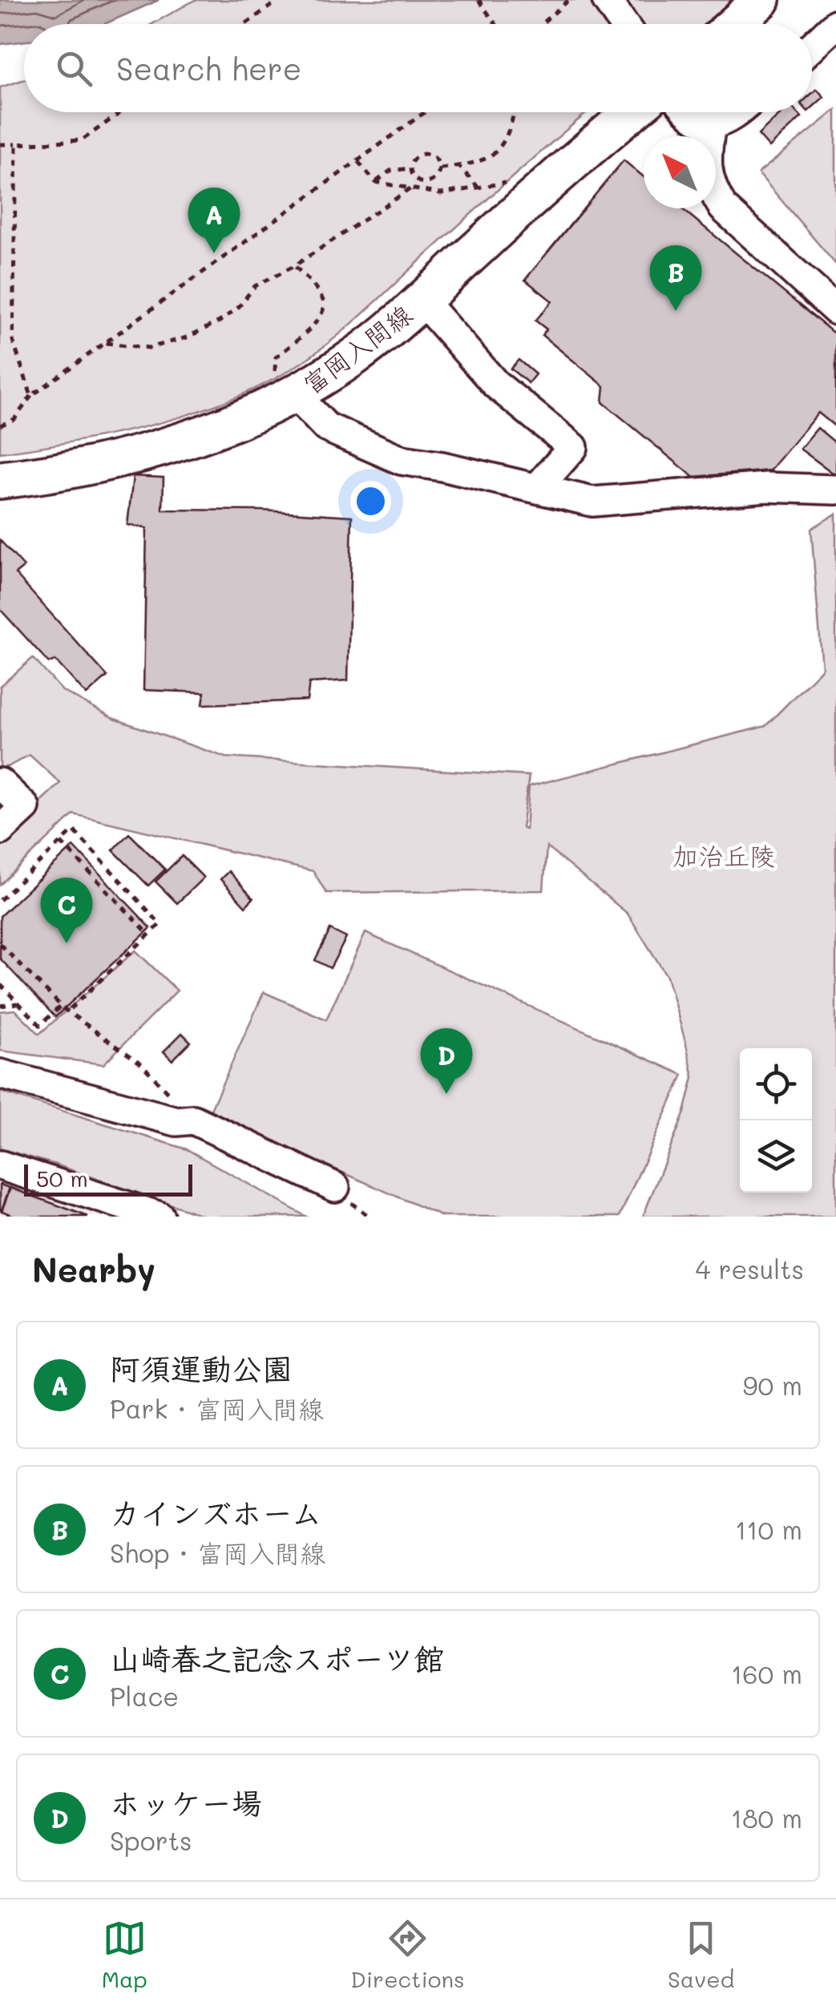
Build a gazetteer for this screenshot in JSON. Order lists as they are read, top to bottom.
{
  "streets": {
    "main road": ["富岡入間線"]
  },
  "parks": ["加治丘陵"],
  "scale_bar": "50 m",
  "north": "top left",
  "page": {
    "search": "Search here",
    "pins": [
      "A",
      "B",
      "C",
      "D"
    ],
    "scale": "50 m",
    "heading": ["Nearby", "4 results"],
    "list": [
      {
        "mark": "A",
        "name": "阿須運動公園",
        "note": "Park · 富岡入間線",
        "value": "90 m"
      },
      {
        "mark": "B",
        "name": "カインズホーム",
        "note": "Shop · 富岡入間線",
        "value": "110 m"
      },
      {
        "mark": "C",
        "name": "山崎春之記念スポーツ館",
        "note": "Place",
        "value": "160 m"
      },
      {
        "mark": "D",
        "name": "ホッケー場",
        "note": "Sports",
        "value": "180 m"
      }
    ],
    "nav": ["Map", "Directions", "Saved"]
  }
}
